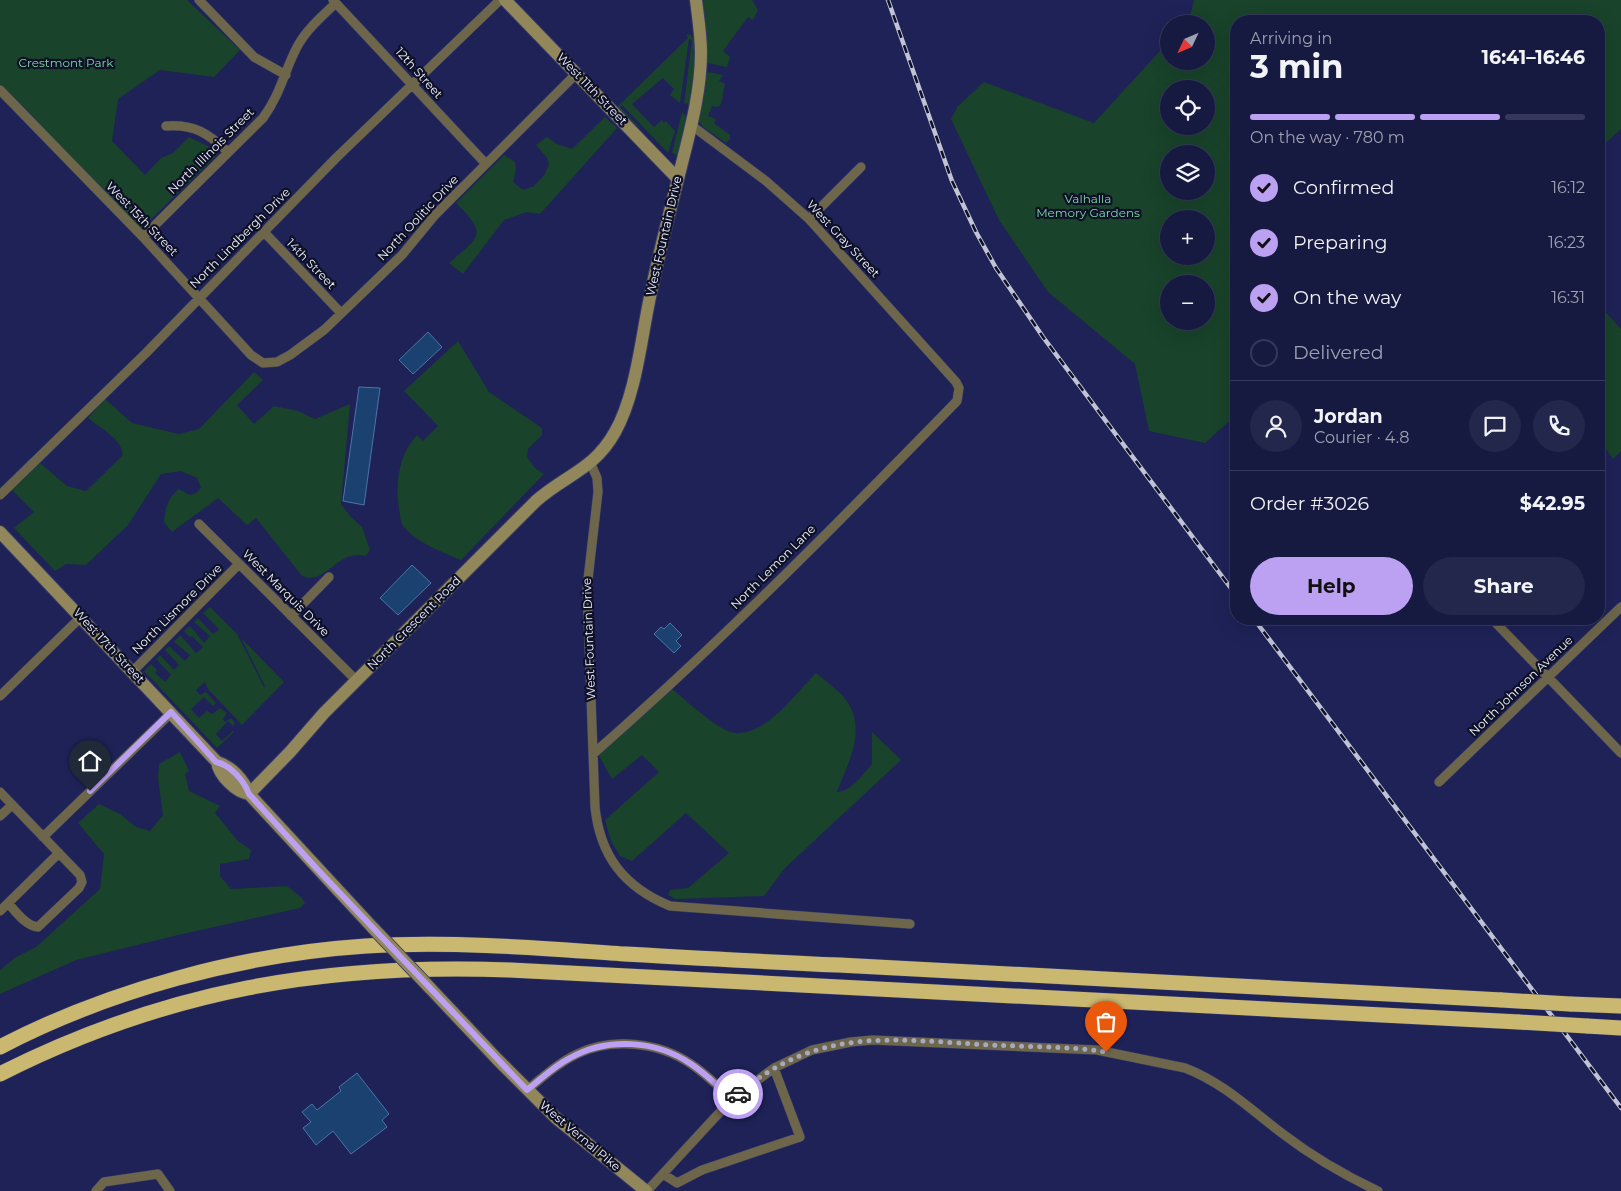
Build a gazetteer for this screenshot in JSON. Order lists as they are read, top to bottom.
{
  "streets": {
    "street": [
      "12th Street",
      "West 11th Street",
      "North Illinois Street",
      "North Oolitic Drive",
      "West 15th Street",
      "West Fountain Drive",
      "North Lindbergh Drive",
      "West Gray Street",
      "14th Street",
      "North Lemon Lane",
      "West Marquis Drive",
      "North Lismore Drive",
      "North Crescent Road",
      "West 17th Street",
      "North Johnson Avenue",
      "West Vernal Pike"
    ]
  },
  "crossings": [
    ["12th Street", "North Illinois Street"],
    ["12th Street", "North Oolitic Drive"],
    ["12th Street", "North Lindbergh Drive"],
    ["West 11th Street", "North Oolitic Drive"],
    ["West 11th Street", "West Fountain Drive"],
    ["North Illinois Street", "West 15th Street"],
    ["North Oolitic Drive", "West 15th Street"],
    ["North Oolitic Drive", "14th Street"],
    ["West 15th Street", "North Lindbergh Drive"],
    ["West Fountain Drive", "West Gray Street"],
    ["West Fountain Drive", "North Lemon Lane"],
    ["West Fountain Drive", "North Crescent Road"],
    ["North Lindbergh Drive", "14th Street"],
    ["West Gray Street", "North Lemon Lane"],
    ["West Marquis Drive", "North Lismore Drive"],
    ["West Marquis Drive", "North Crescent Road"],
    ["North Lismore Drive", "West 17th Street"],
    ["North Crescent Road", "West 17th Street"],
    ["North Crescent Road", "West Vernal Pike"],
    ["West 17th Street", "West Vernal Pike"]
  ],
  "parks": ["Crestmont Park", "Valhalla Memory Gardens"],
  "north": "bottom left",
  "page": {
    "map_buttons": ["+", "−"],
    "heading": ["3 min", "Arriving in", "16:41–16:46"],
    "panel": [
      "Jordan",
      "Courier · 4.8",
      "Order #3026",
      "$42.95"
    ],
    "bar": "On the way · 780 m",
    "list": [
      ["Confirmed", "16:12"],
      ["Preparing", "16:23"],
      ["On the way", "16:31"],
      "Delivered"
    ],
    "buttons": ["Help", "Share"]
  }
}
